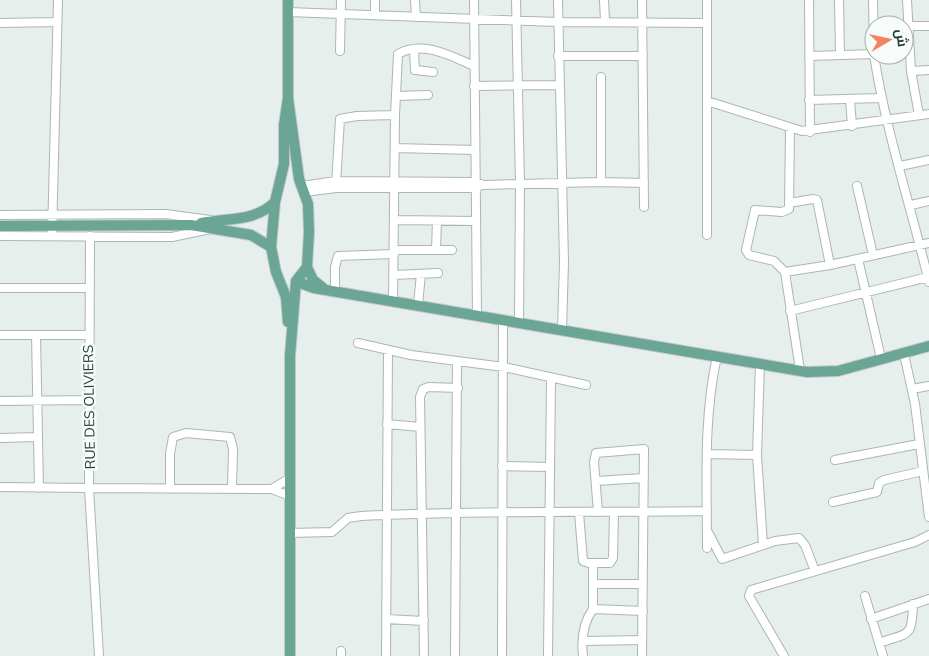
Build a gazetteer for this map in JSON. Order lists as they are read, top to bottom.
{
  "streets": {
    "street": ["RUE DES OLIVIERS"]
  },
  "north": "right"
}
